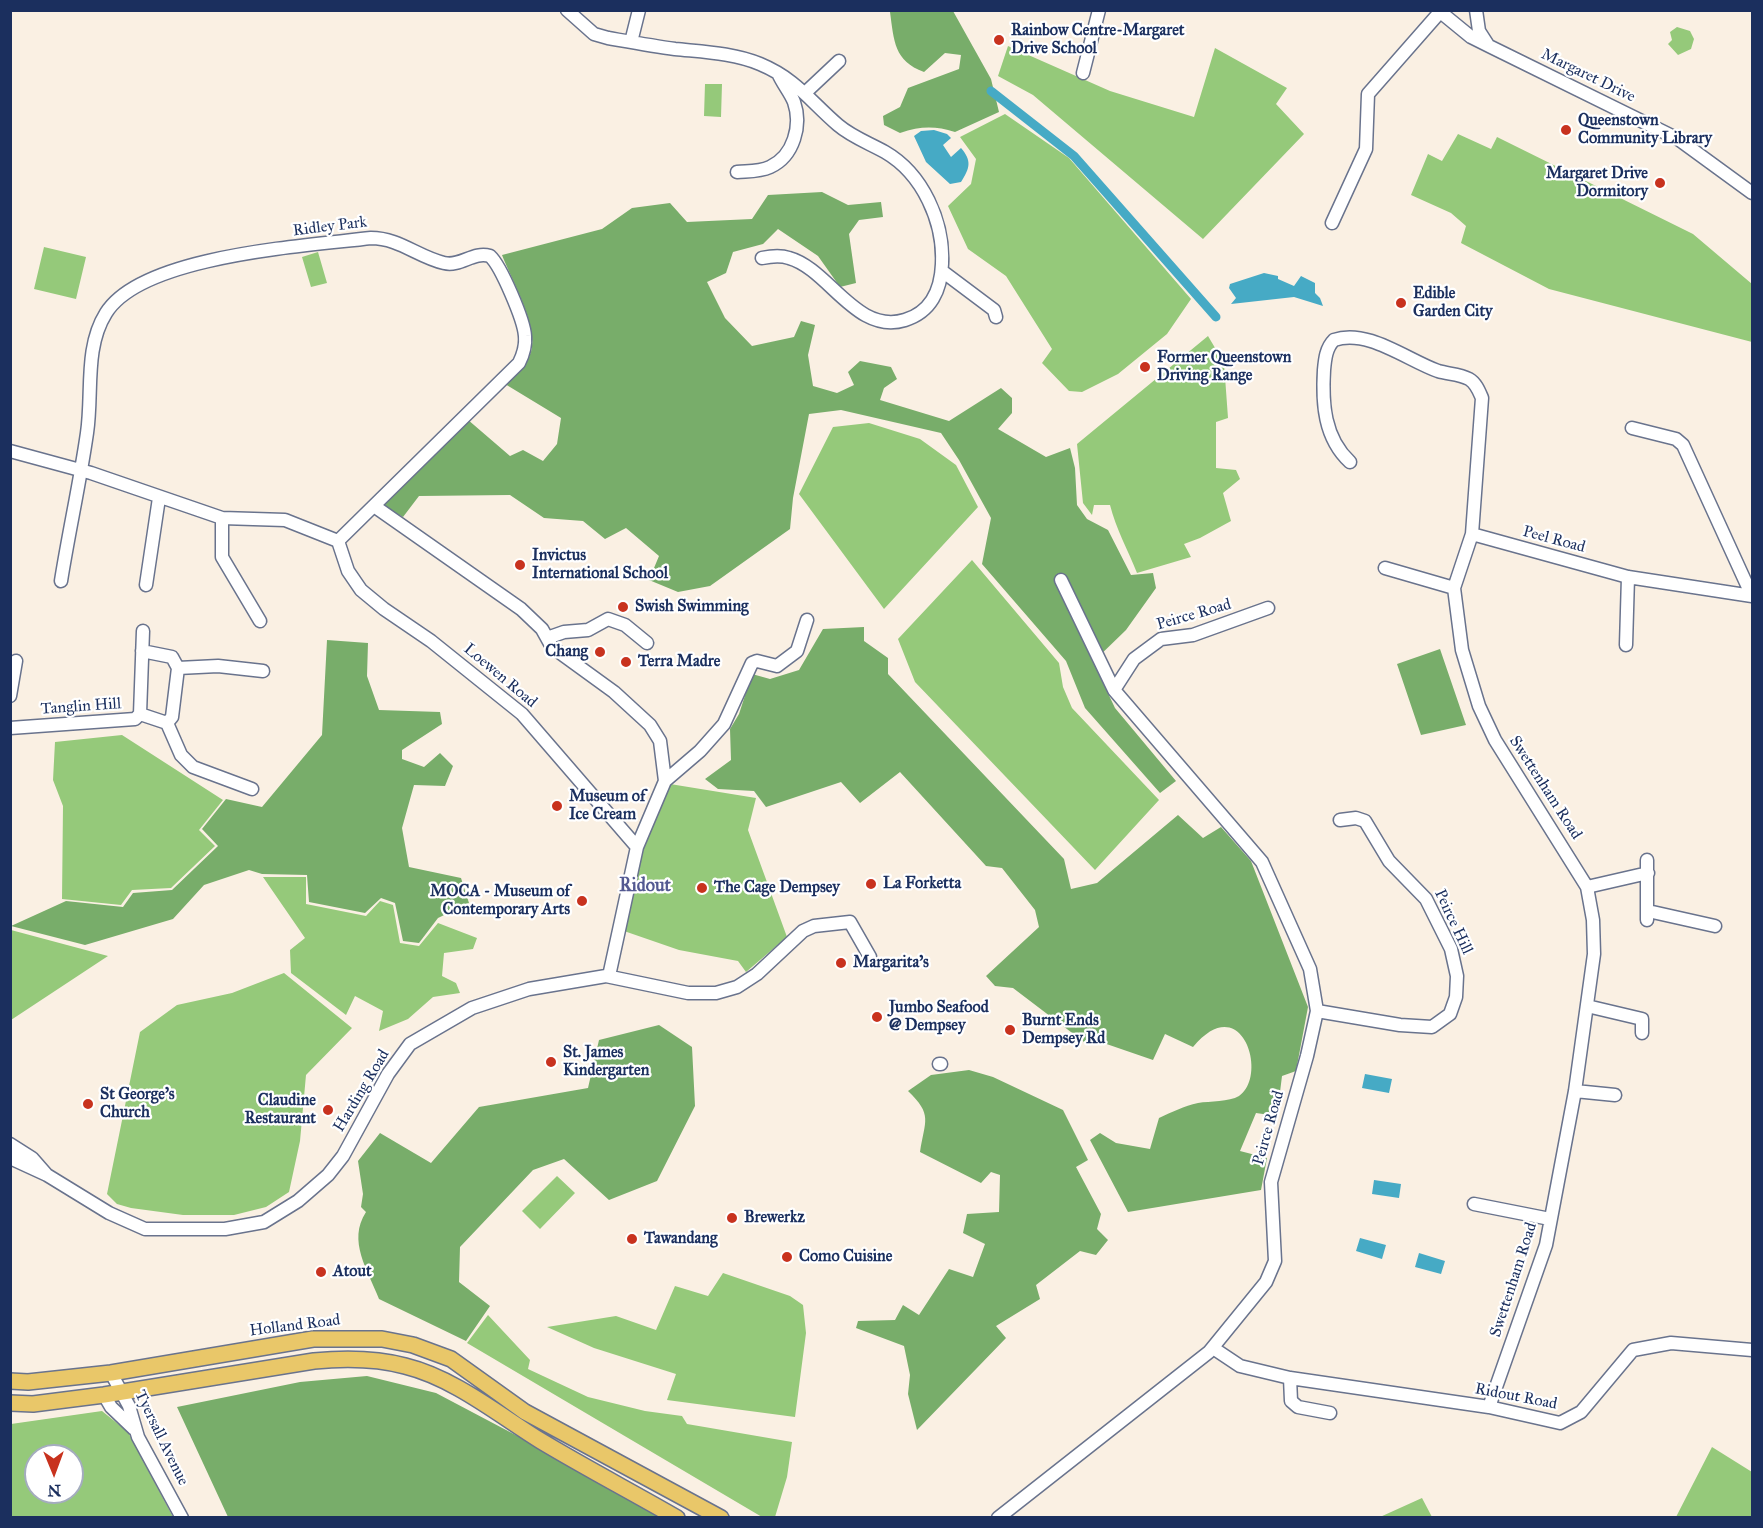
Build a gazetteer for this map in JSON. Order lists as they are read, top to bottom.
{
  "streets": {
    "main road": ["Holland Road"],
    "street": [
      "Margaret Drive",
      "Ridley Park",
      "Peel Road",
      "Peirce Road",
      "Loewen Road",
      "Tanglin Hill",
      "Swettenham Road",
      "Peirce Hill",
      "Harding Road",
      "Ridout Road",
      "Tyersall Avenue"
    ]
  },
  "crossings": [
    ["Ridley Park", "Loewen Road"],
    ["Peel Road", "Swettenham Road"],
    ["Peirce Road", "Peirce Hill"],
    ["Peirce Road", "Ridout Road"],
    ["Swettenham Road", "Ridout Road"],
    ["Holland Road", "Tyersall Avenue"]
  ],
  "districts": ["Ridout"],
  "places": [
    "Rainbow Centre-Margaret Drive School",
    "Queenstown Community Library",
    "Margaret Drive Dormitory",
    "Edible Garden City",
    "Former Queenstown Driving Range",
    "Invictus International School",
    "Swish Swimming",
    "Chang",
    "Terra Madre",
    "Museum of Ice Cream",
    "La Forketta",
    "The Cage Dempsey",
    "MOCA - Museum of Contemporary Arts",
    "Margarita's",
    "Jumbo Seafood @ Dempsey",
    "Burnt Ends Dempsey Rd",
    "St. James Kindergarten",
    "St George's Church",
    "Claudine Restaurant",
    "Brewerkz",
    "Tawandang",
    "Como Cuisine",
    "Atout"
  ],
  "north": "bottom"
}
